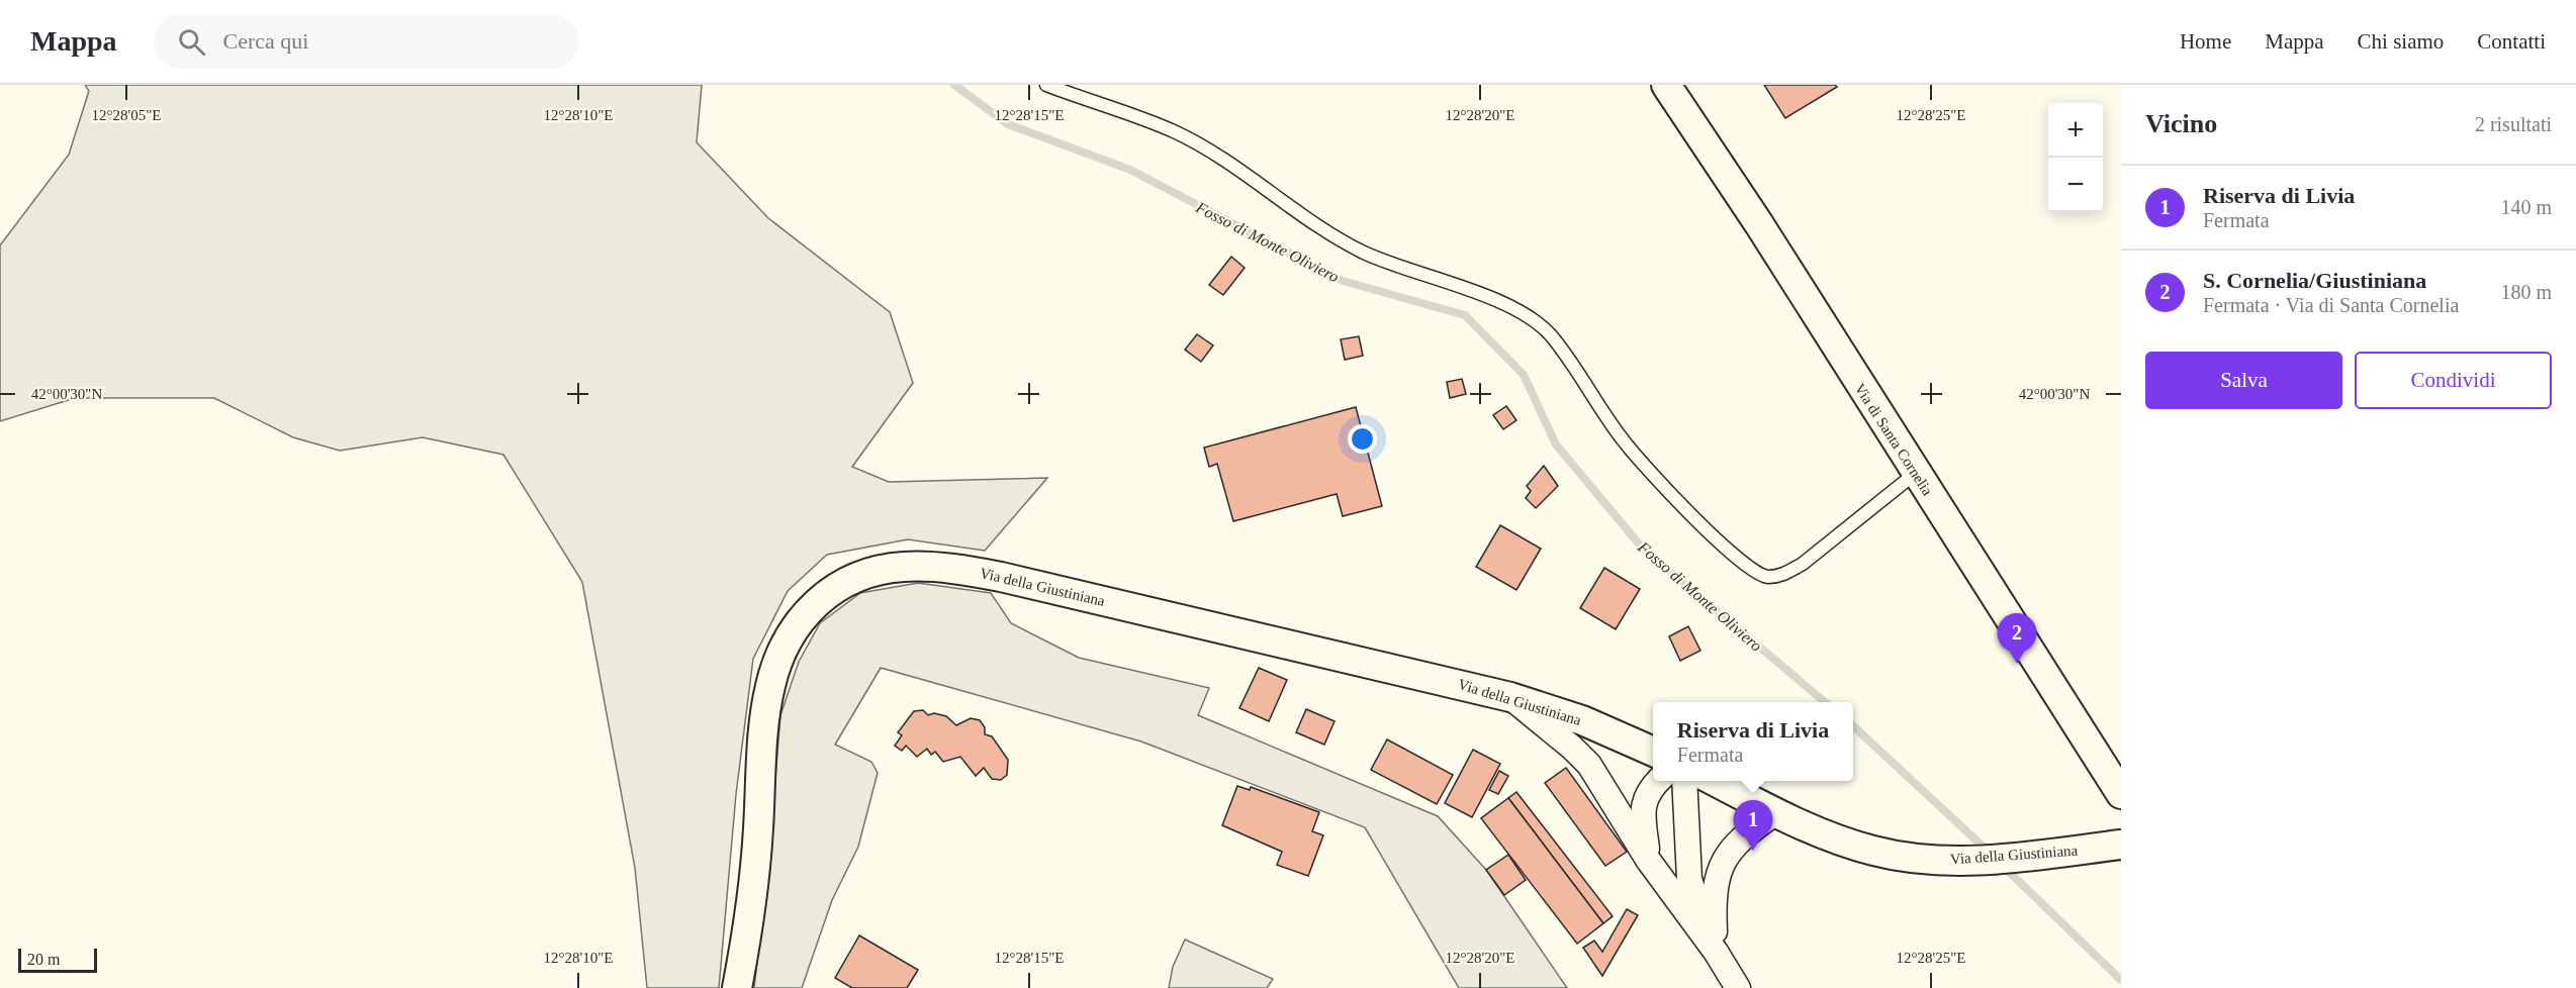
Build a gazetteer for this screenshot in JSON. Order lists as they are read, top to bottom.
{
  "streets": {
    "street": ["Via di Santa Cornelia", "Via della Giustiniana"]
  },
  "water": ["Fosso di Monte Oliviero"],
  "scale_bar": "20 m",
  "page": {
    "header": "Mappa",
    "search": "Cerca qui",
    "nav": [
      "Home",
      "Mappa",
      "Chi siamo",
      "Contatti"
    ],
    "heading": ["Vicino", "2 risultati"],
    "map_buttons": ["+", "−"],
    "list": [
      {
        "mark": "1",
        "name": "Riserva di Livia",
        "note": "Fermata",
        "value": "140 m"
      },
      {
        "mark": "2",
        "name": "S. Cornelia/Giustiniana",
        "note": "Fermata · Via di Santa Cornelia",
        "value": "180 m"
      }
    ],
    "buttons": ["Salva", "Condividi"],
    "pins": ["2", "1"],
    "popup": ["Riserva di Livia", "Fermata"],
    "scale": "20 m"
  },
  "coordinates": [
    "12°28'05\"E",
    "12°28'10\"E",
    "12°28'15\"E",
    "12°28'20\"E",
    "12°28'25\"E",
    "42°00'30\"N"
  ]
}
